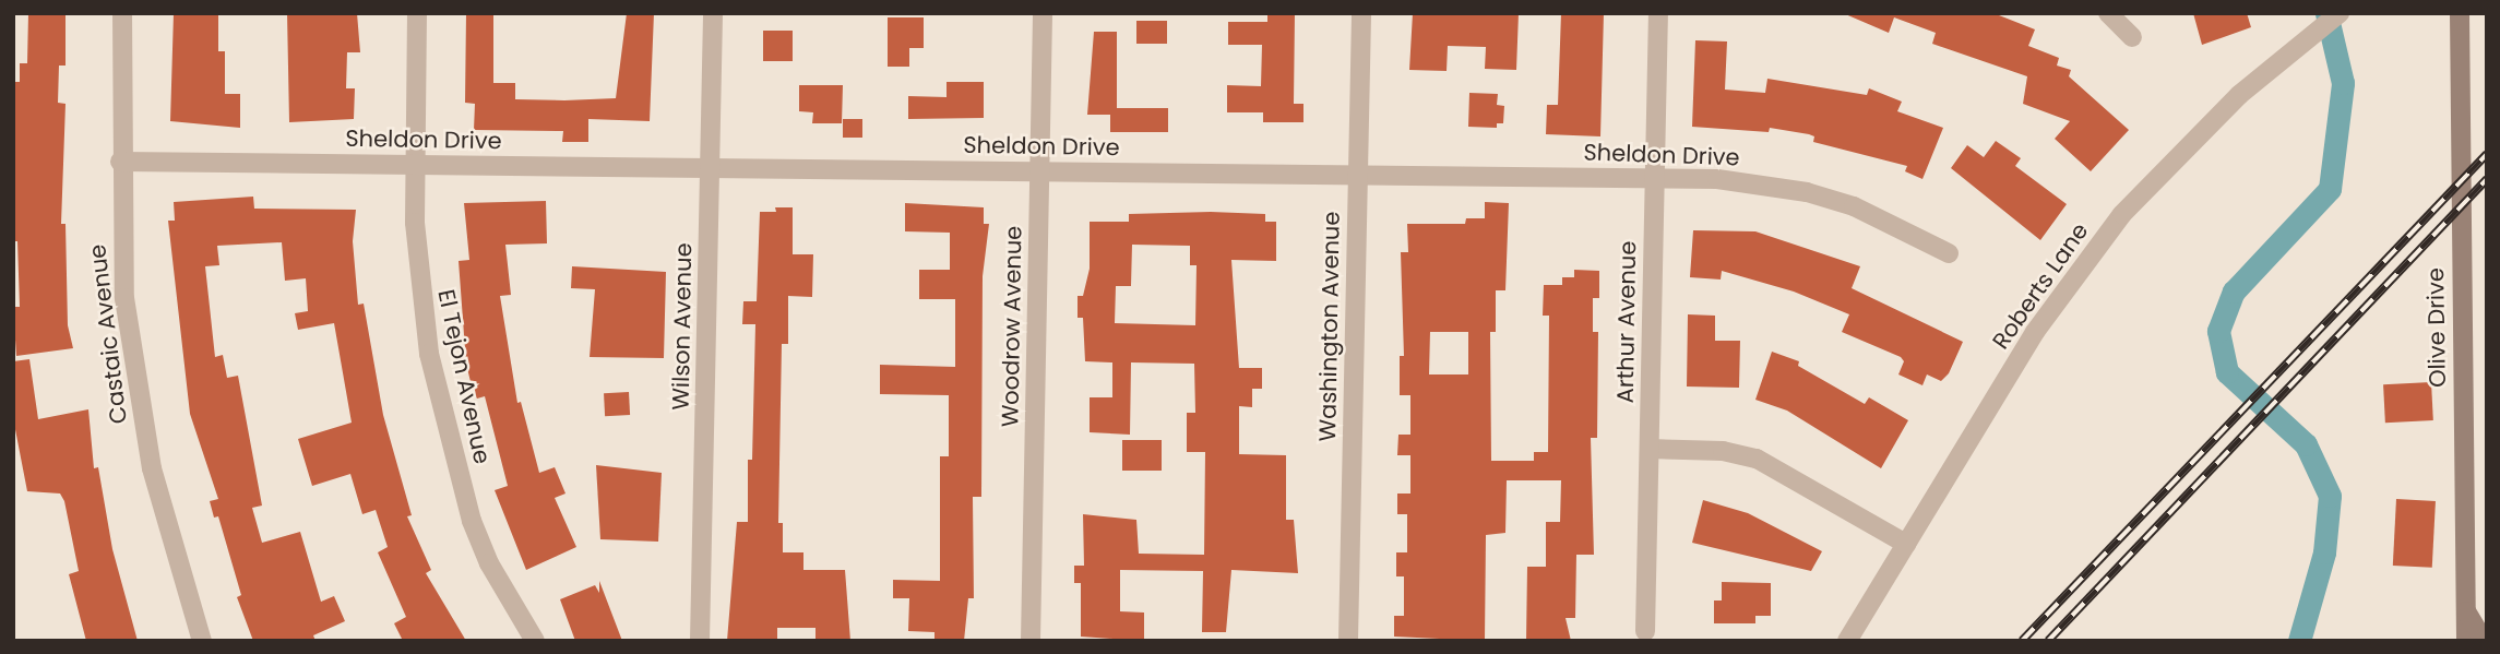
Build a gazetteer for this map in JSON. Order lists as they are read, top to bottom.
{
  "streets": {
    "main road": ["Olive Drive"],
    "street": [
      "Sheldon Drive",
      "Roberts Lane",
      "Arthur Avenue",
      "Wilson Avenue",
      "Woodrow Avenue",
      "Washington Avenue",
      "Castaic Avenue",
      "El Tejon Avenue"
    ]
  },
  "crossings": [
    ["Sheldon Drive", "Arthur Avenue"],
    ["Sheldon Drive", "Wilson Avenue"],
    ["Sheldon Drive", "Woodrow Avenue"],
    ["Sheldon Drive", "Washington Avenue"],
    ["Sheldon Drive", "Castaic Avenue"],
    ["Sheldon Drive", "El Tejon Avenue"]
  ]
}
